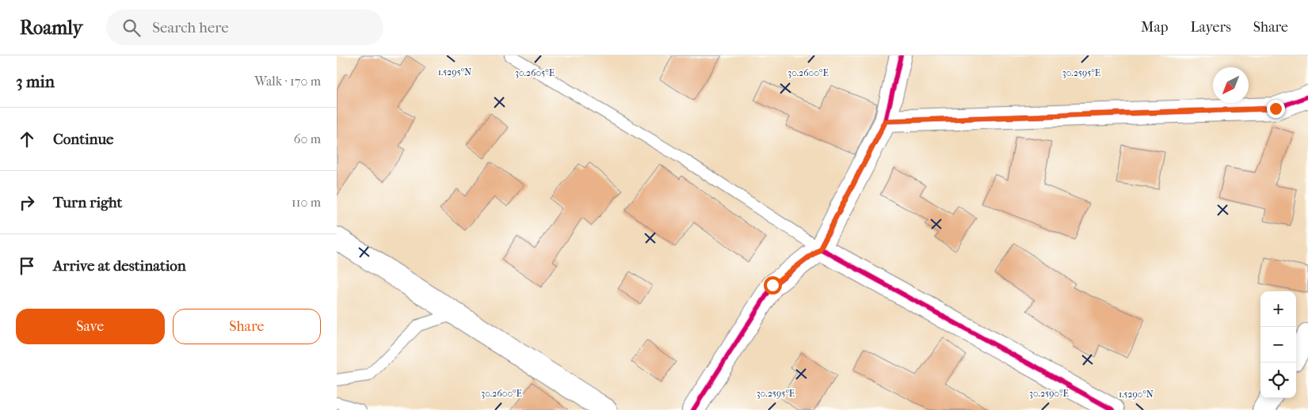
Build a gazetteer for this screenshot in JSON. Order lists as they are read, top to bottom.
{
  "north": "bottom left",
  "page": {
    "header": "Roamly",
    "search": "Search here",
    "nav": ["Map", "Layers", "Share"],
    "heading": ["3 min", "Walk · 170 m"],
    "list": [
      ["Continue", "60 m"],
      ["Turn right", "110 m"],
      "Arrive at destination"
    ],
    "map_buttons": ["+", "−"],
    "buttons": ["Save", "Share"]
  },
  "coordinates": [
    "1.5295°N",
    "30.2605°E",
    "30.2600°E",
    "30.2595°E",
    "30.2590°E",
    "1.5290°N"
  ]
}
